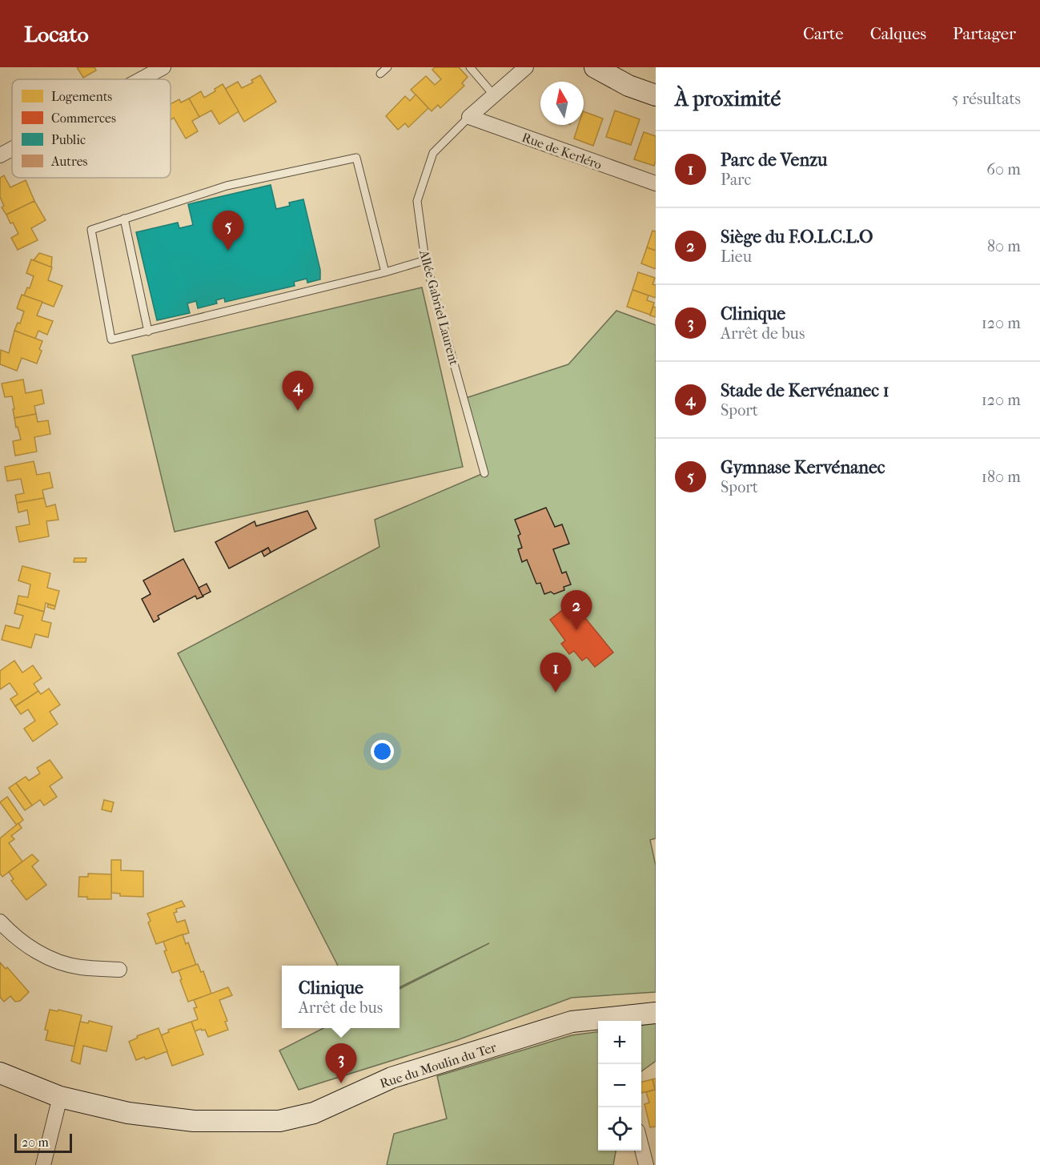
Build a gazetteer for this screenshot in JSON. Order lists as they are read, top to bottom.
{
  "streets": {
    "street": ["Rue de Kerléro", "Allée Gabriel Laurent", "Rue du Moulin du Ter"]
  },
  "crossings": [
    ["Rue de Kerléro", "Allée Gabriel Laurent"]
  ],
  "legend": [
    "Logements",
    "Commerces",
    "Public",
    "Autres"
  ],
  "scale_bar": "20 m",
  "north": "top",
  "page": {
    "header": "Locato",
    "nav": ["Carte", "Calques", "Partager"],
    "heading": ["À proximité", "5 résultats"],
    "list": [
      {
        "mark": "1",
        "name": "Parc de Venzu",
        "note": "Parc",
        "value": "60 m"
      },
      {
        "mark": "2",
        "name": "Siège du F.O.L.C.L.O",
        "note": "Lieu",
        "value": "80 m"
      },
      {
        "mark": "3",
        "name": "Clinique",
        "note": "Arrêt de bus",
        "value": "120 m"
      },
      {
        "mark": "4",
        "name": "Stade de Kervénanec 1",
        "note": "Sport",
        "value": "120 m"
      },
      {
        "mark": "5",
        "name": "Gymnase Kervénanec",
        "note": "Sport",
        "value": "180 m"
      }
    ],
    "pins": [
      "5",
      "4",
      "2",
      "1",
      "3"
    ],
    "popup": ["Clinique", "Arrêt de bus"],
    "map_buttons": ["+", "−"],
    "scale": "20 m"
  }
}
